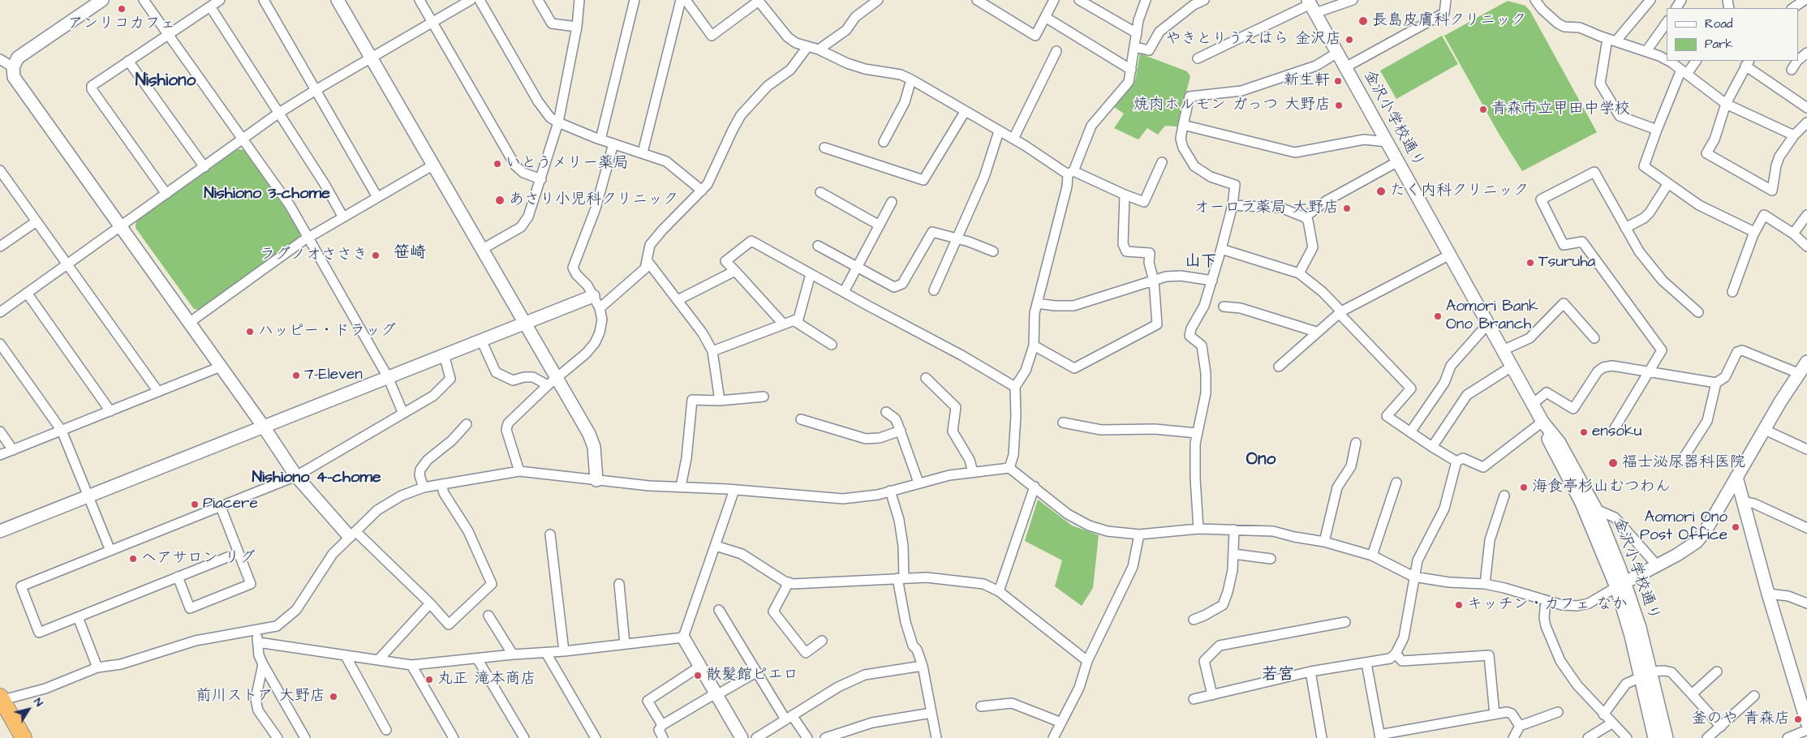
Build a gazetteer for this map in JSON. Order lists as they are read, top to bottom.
{
  "streets": {
    "street": ["金沢小学校通り"]
  },
  "districts": [
    "Nishiono",
    "Nishiono 3-chome",
    "笹崎",
    "山下",
    "Ono",
    "Nishiono 4-chome",
    "若宮"
  ],
  "places": [
    "アンリコカフェ",
    "長島皮膚科クリニック",
    "やきとりうえはら 金沢店",
    "新生軒",
    "焼肉ホルモン ガっつ 大野店",
    "青森市立甲田中学校",
    "いとうメリー薬局",
    "たく内科クリニック",
    "あさり小児科クリニック",
    "オーロラ薬局 大野店",
    "ラグノオささき",
    "Tsuruha",
    "Aomori Bank Ono Branch",
    "ハッピー・ドラッグ",
    "7-Eleven",
    "ensoku",
    "福士泌尿器科医院",
    "海食亭杉山むつわん",
    "Piacere",
    "Aomori Ono Post Office",
    "ヘアサロン リグ",
    "キッチン・カフェ なか",
    "散髪館ピエロ",
    "丸正 滝本商店",
    "前川ストア 大野店",
    "釜のや 青森店"
  ],
  "legend": ["Road", "Park"],
  "north": "top right"
}
